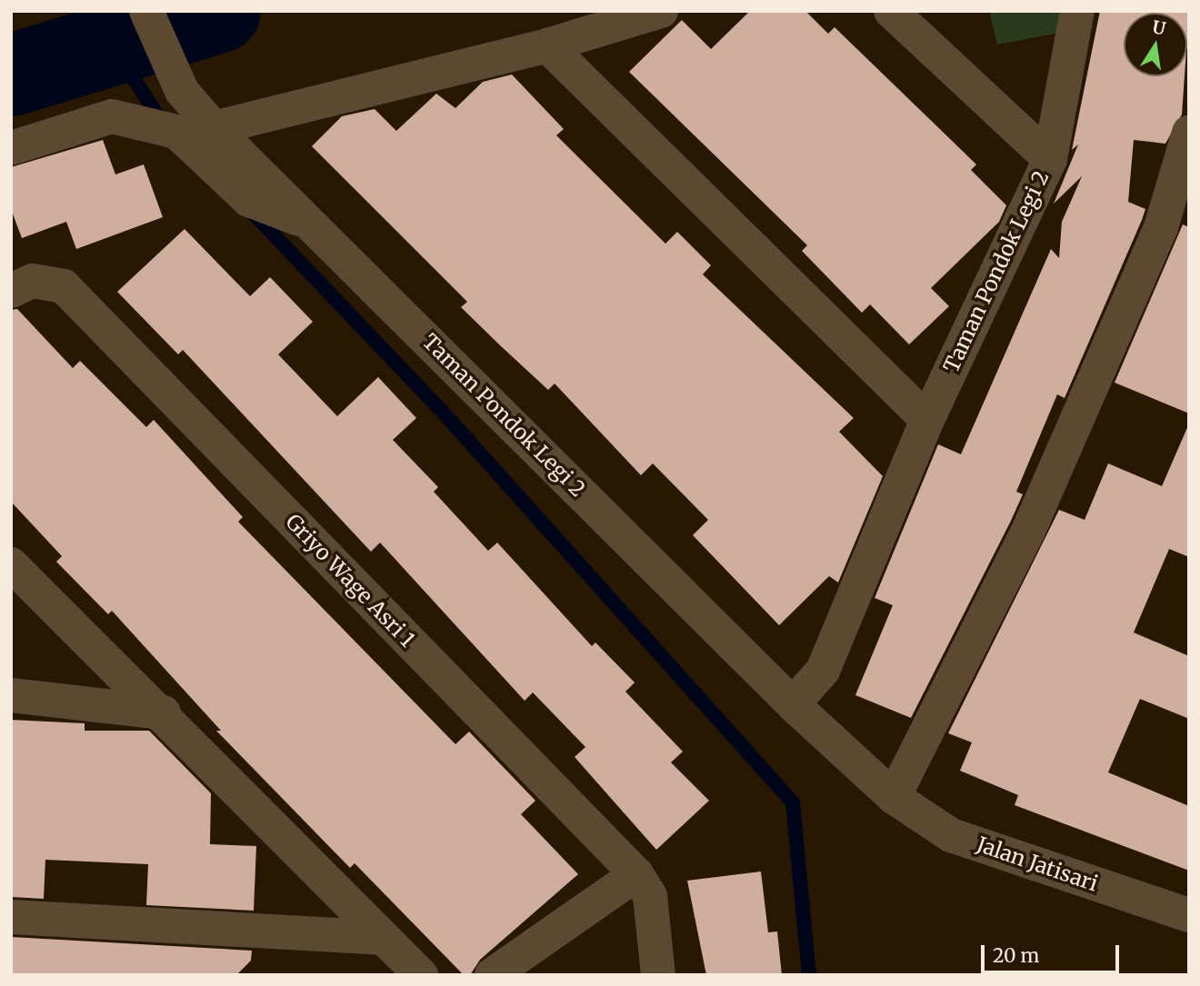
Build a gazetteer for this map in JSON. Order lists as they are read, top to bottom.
{
  "streets": {
    "street": ["Taman Pondok Legi 2", "Griyo Wage Asri 1", "Jalan Jatisari"]
  },
  "crossings": [
    ["Taman Pondok Legi 2", "Jalan Jatisari"]
  ],
  "scale_bar": "20 m",
  "north": "top"
}
